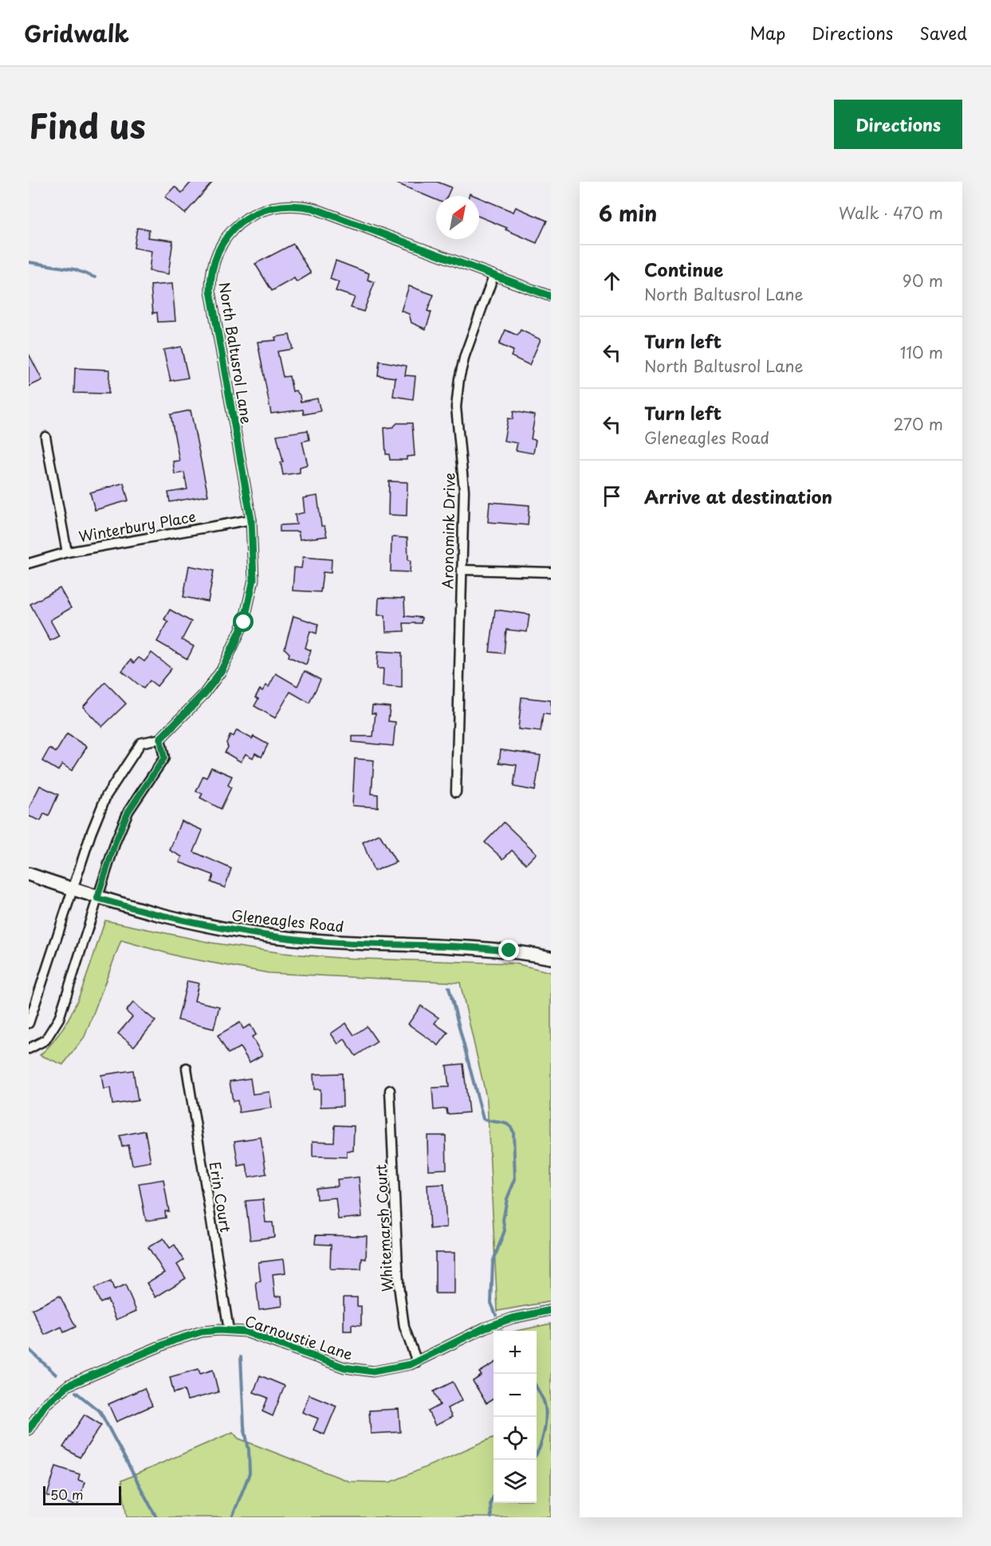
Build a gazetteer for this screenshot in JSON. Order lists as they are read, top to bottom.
{
  "streets": {
    "street": [
      "North Baltusrol Lane",
      "Winterbury Place",
      "Aronomink Drive",
      "Gleneagles Road",
      "Erin Court",
      "Whitemarsh Court",
      "Carnoustie Lane"
    ]
  },
  "crossings": [
    ["North Baltusrol Lane", "Winterbury Place"],
    ["North Baltusrol Lane", "Aronomink Drive"],
    ["Erin Court", "Carnoustie Lane"],
    ["Whitemarsh Court", "Carnoustie Lane"]
  ],
  "scale_bar": "50 m",
  "north": "top right",
  "page": {
    "header": "Gridwalk",
    "nav": ["Map", "Directions", "Saved"],
    "title": "Find us",
    "buttons": "Directions",
    "heading": ["6 min", "Walk · 470 m"],
    "list": [
      ["Continue", "North Baltusrol Lane", "90 m"],
      ["Turn left", "North Baltusrol Lane", "110 m"],
      ["Turn left", "Gleneagles Road", "270 m"],
      "Arrive at destination"
    ],
    "map_buttons": ["+", "−"],
    "scale": "50 m"
  }
}
